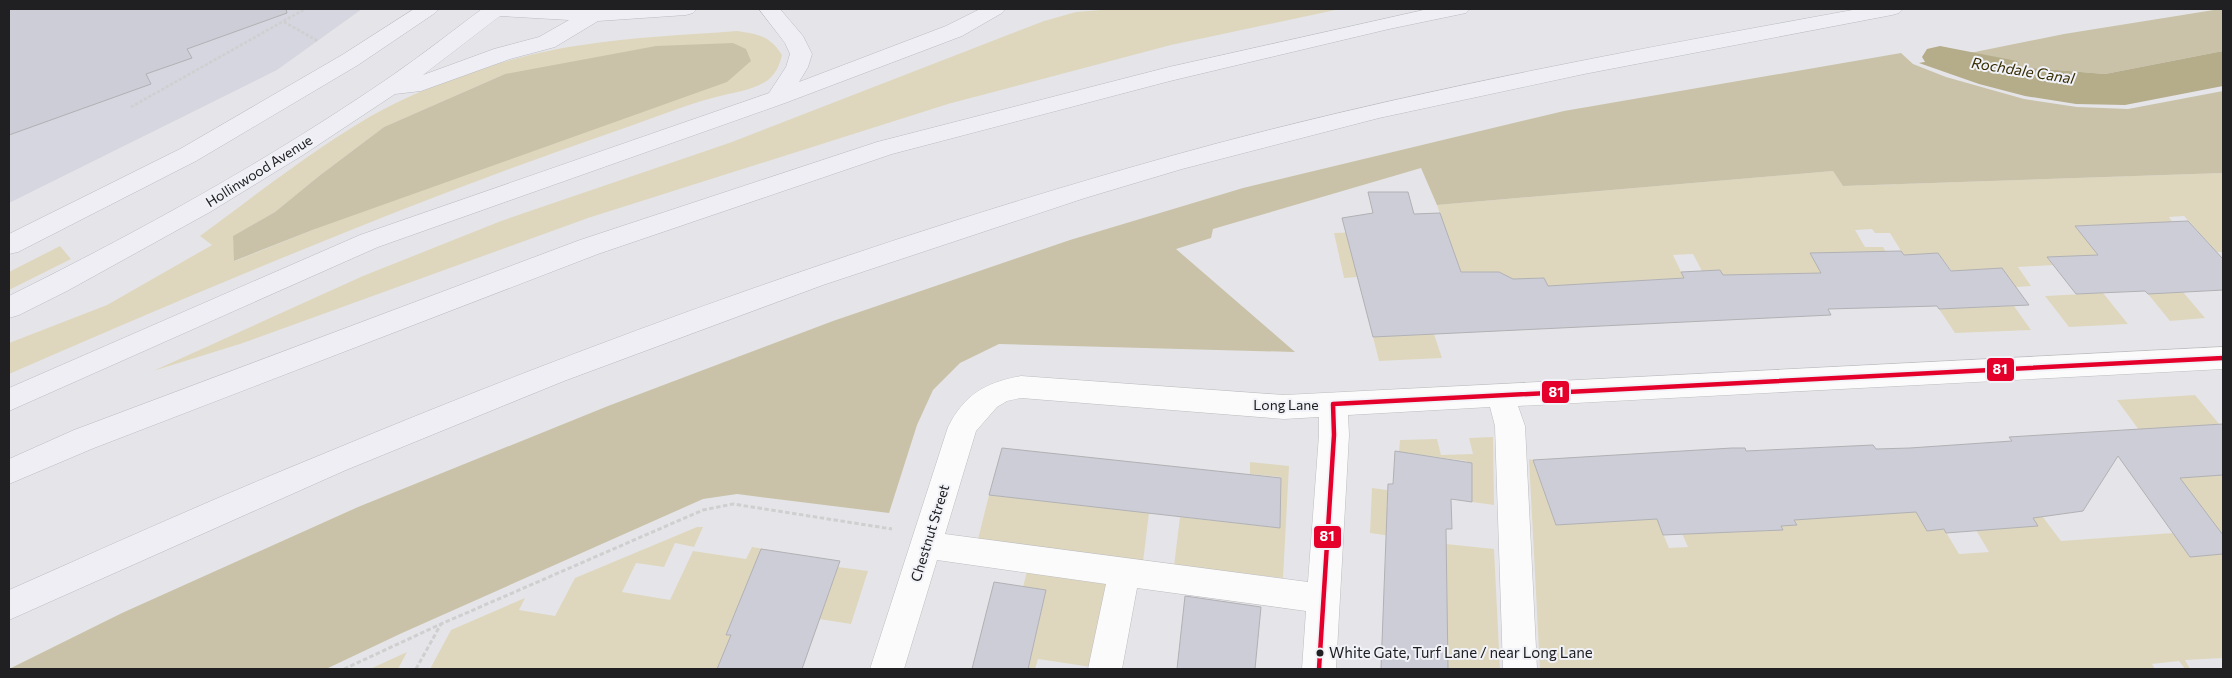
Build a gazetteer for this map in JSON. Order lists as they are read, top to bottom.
{
  "streets": {
    "highway": ["Hollinwood Avenue"],
    "street": ["Long Lane", "Chestnut Street"]
  },
  "crossings": [
    ["Long Lane", "Chestnut Street"]
  ],
  "water": ["Rochdale Canal"],
  "places": ["White Gate, Turf Lane / near Long Lane"],
  "lines": ["transit line 81"]
}
